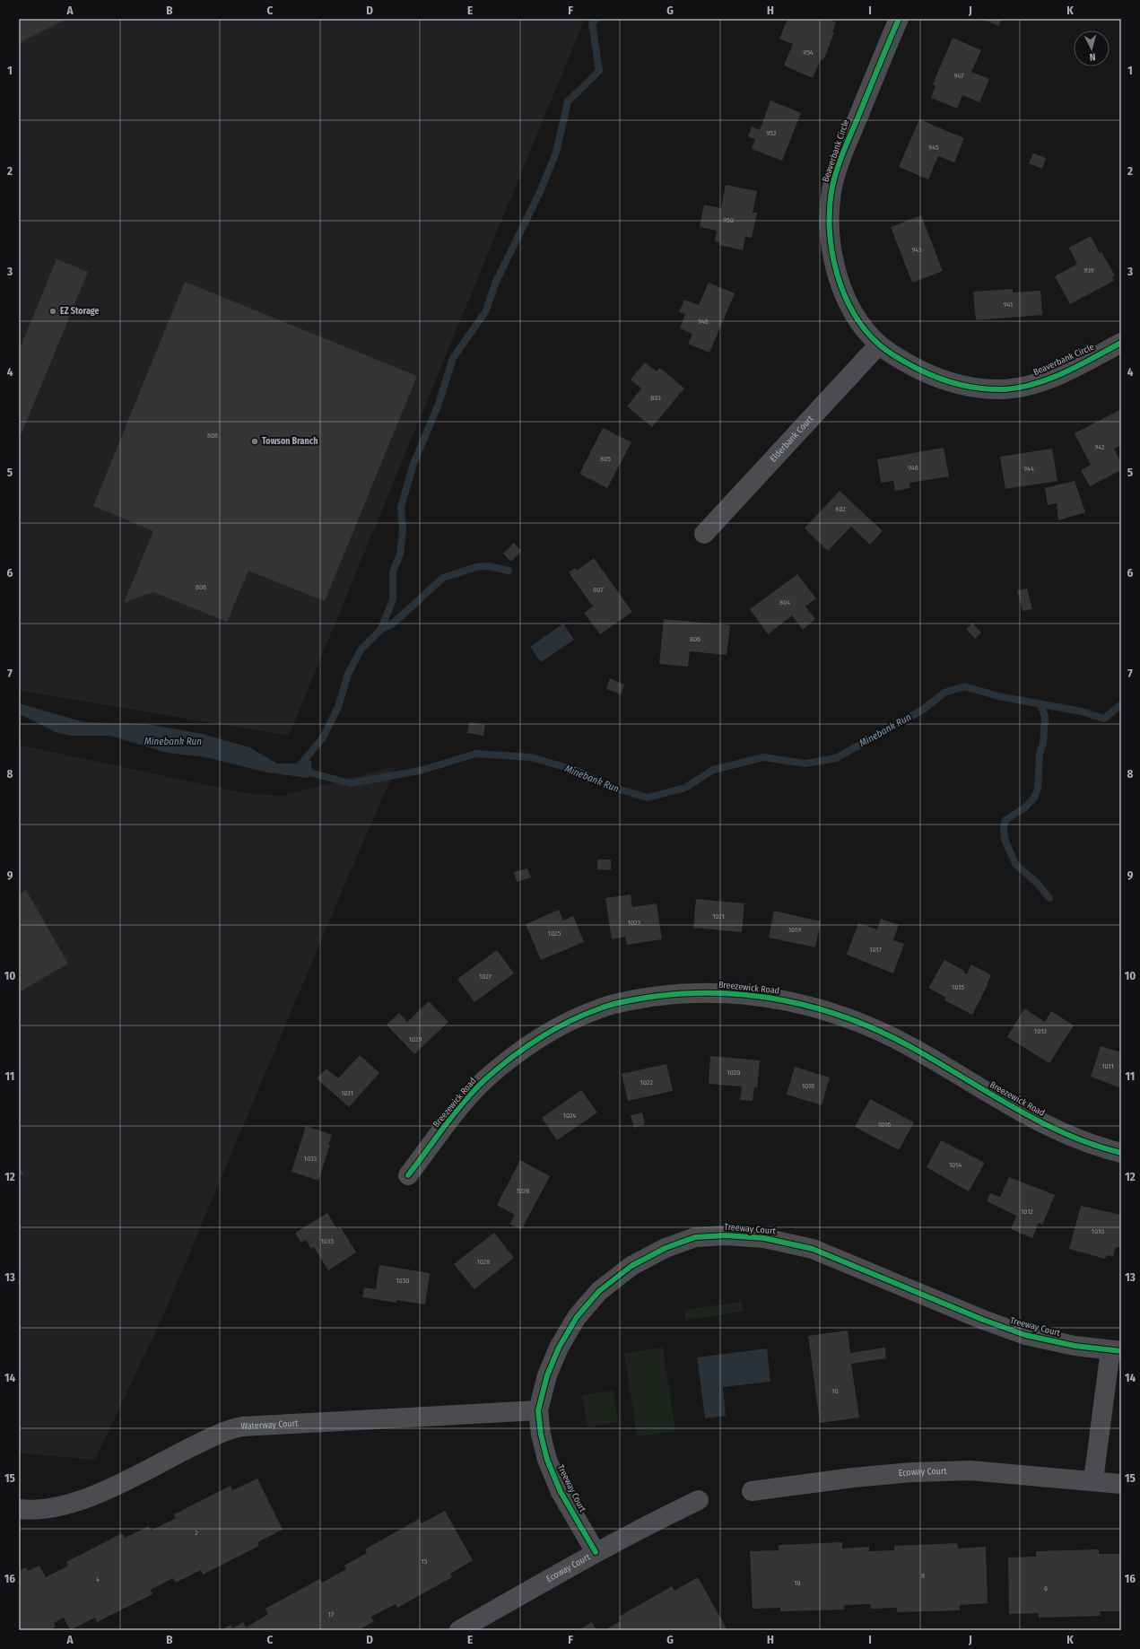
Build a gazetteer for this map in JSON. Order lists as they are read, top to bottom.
{
  "streets": {
    "street": [
      "Beaverbank Circle",
      "Elderbank Court",
      "Breezewick Road",
      "Treeway Court",
      "Waterway Court",
      "Ecoway Court"
    ]
  },
  "crossings": [
    ["Beaverbank Circle", "Elderbank Court"],
    ["Treeway Court", "Waterway Court"],
    ["Treeway Court", "Ecoway Court"]
  ],
  "water": ["Minebank Run"],
  "places": ["EZ Storage", "Towson Branch"],
  "house_numbers": [
    "954",
    "947",
    "952",
    "945",
    "950",
    "943",
    "939",
    "941",
    "948",
    "803",
    "808",
    "942",
    "805",
    "946",
    "944",
    "802",
    "808",
    "807",
    "804",
    "806",
    "1021",
    "1023",
    "1019",
    "1025",
    "1017",
    "1027",
    "1015",
    "1013",
    "1029",
    "1011",
    "1020",
    "1022",
    "1018",
    "1031",
    "1024",
    "1016",
    "1033",
    "1014",
    "1026",
    "1012",
    "1010",
    "1035",
    "1028",
    "1030",
    "10",
    "2",
    "15",
    "8",
    "4",
    "10",
    "6",
    "17"
  ],
  "north": "bottom",
  "grid": {
    "columns": [
      "A",
      "B",
      "C",
      "D",
      "E",
      "F",
      "G",
      "H",
      "I",
      "J",
      "K"
    ],
    "rows": [
      "1",
      "2",
      "3",
      "4",
      "5",
      "6",
      "7",
      "8",
      "9",
      "10",
      "11",
      "12",
      "13",
      "14",
      "15",
      "16"
    ]
  }
}
